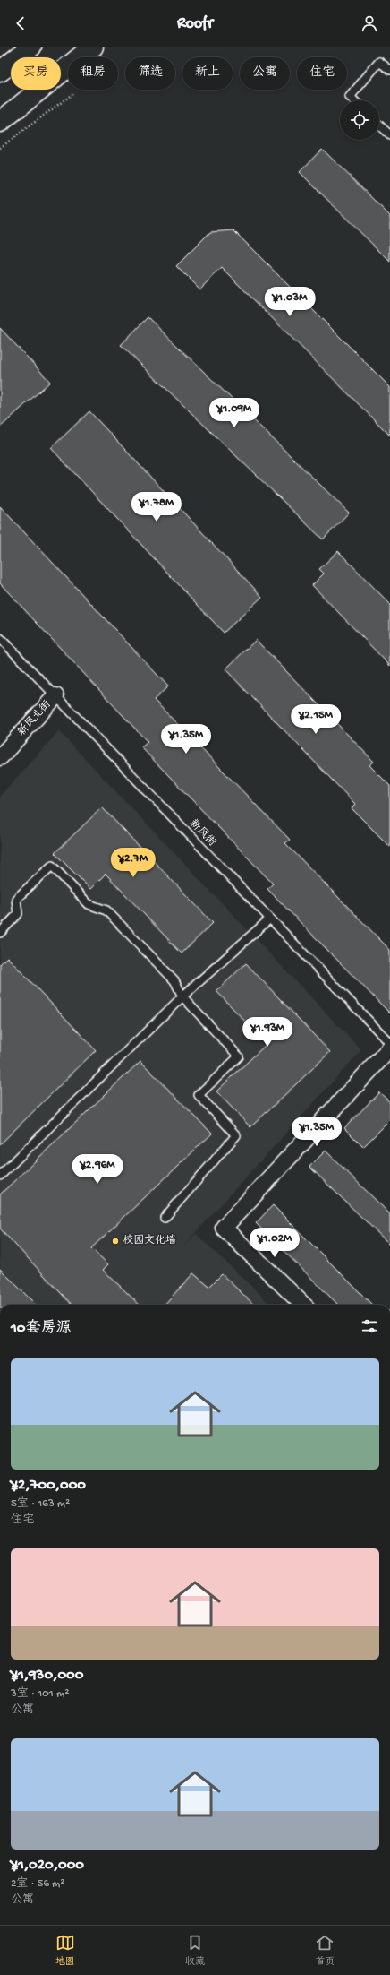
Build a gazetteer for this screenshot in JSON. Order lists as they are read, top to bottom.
{
  "streets": {
    "street": ["新风北街"],
    "lane": ["新风街"]
  },
  "crossings": [
    ["新风北街", "新风街"]
  ],
  "places": ["校园文化墙"],
  "page": {
    "header": "Roofr",
    "chip": [
      "买房",
      "租房",
      "筛选",
      "新上",
      "公寓",
      "住宅"
    ],
    "price": [
      "¥1.03M",
      "¥1.09M",
      "¥1.78M",
      "¥2.15M",
      "¥1.35M",
      "¥2.7M",
      "¥1.93M",
      "¥1.35M",
      "¥2.96M",
      "¥1.02M"
    ],
    "heading": "10套房源",
    "list": [
      {
        "name": "¥2,700,000",
        "note": "5室 · 163 m² · 住宅"
      },
      {
        "name": "¥1,930,000",
        "note": "3室 · 101 m² · 公寓"
      },
      {
        "name": "¥1,020,000",
        "note": "2室 · 56 m² · 公寓"
      }
    ],
    "tabs": ["地图", "收藏", "首页"]
  }
}
